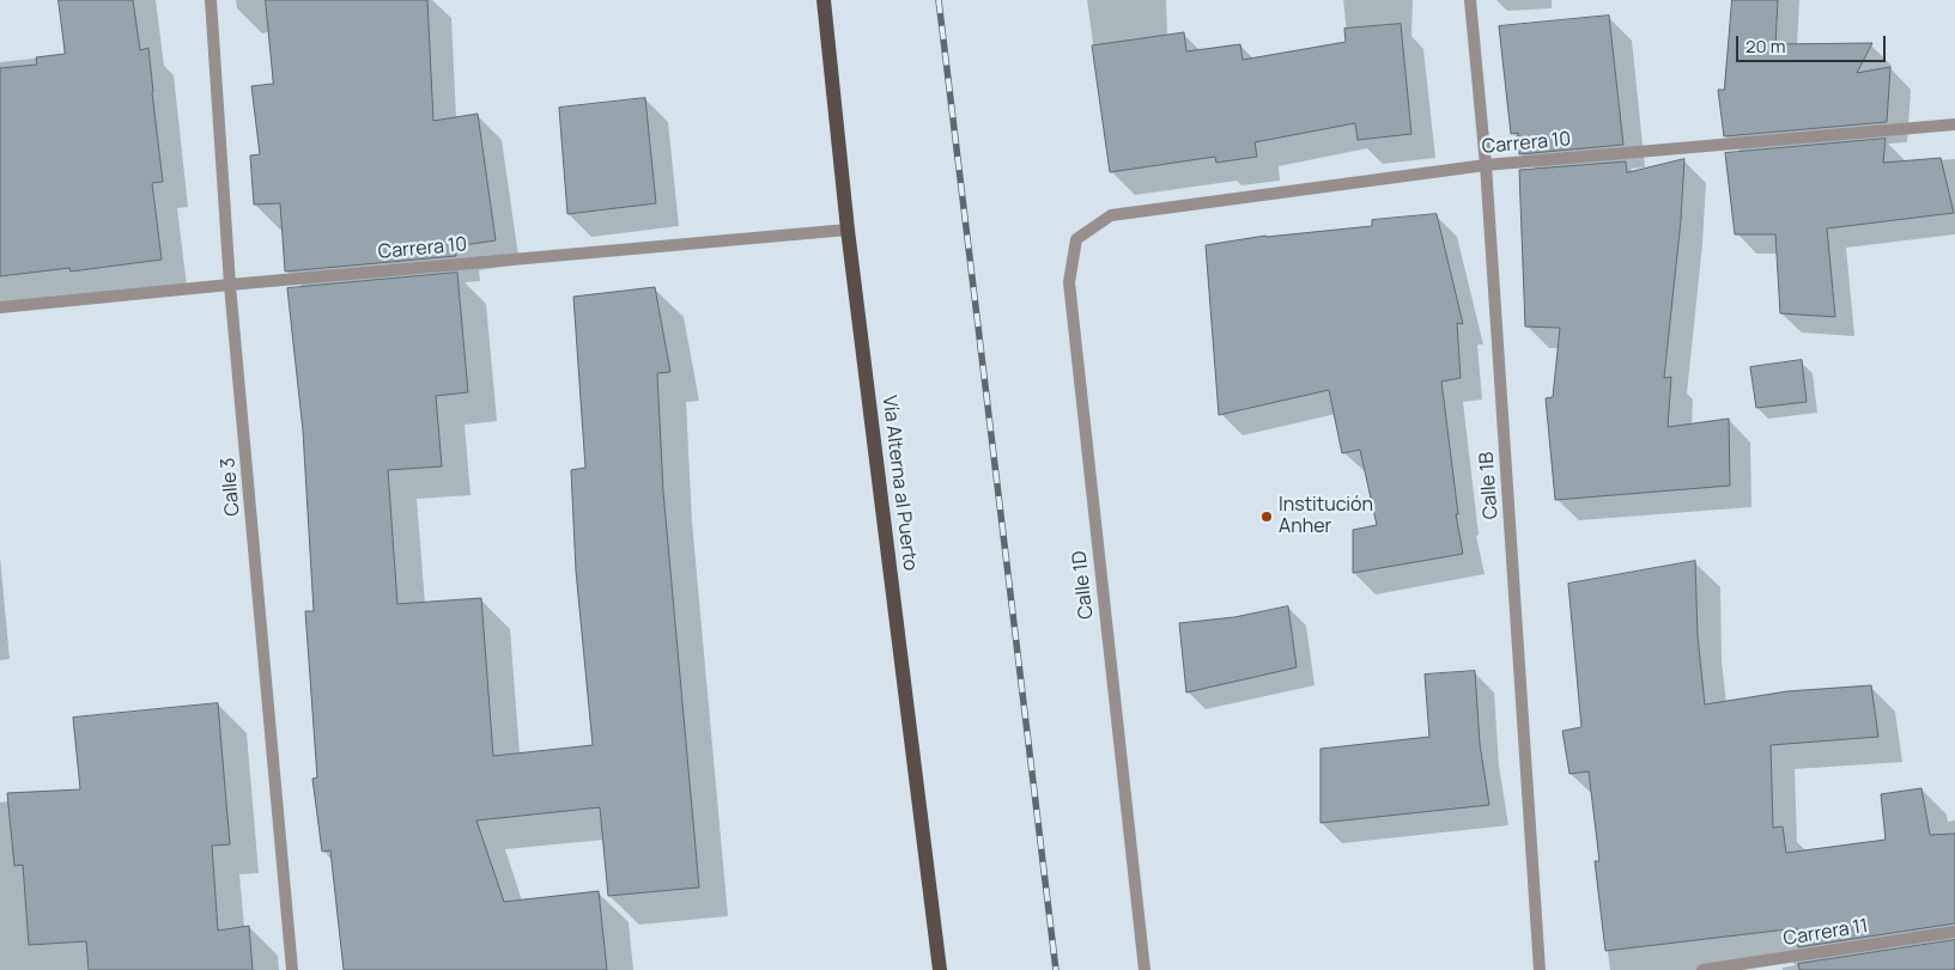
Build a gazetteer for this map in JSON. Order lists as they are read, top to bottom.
{
  "streets": {
    "main road": ["Vía Alterna al Puerto"],
    "street": [
      "Carrera 10",
      "Calle 1B",
      "Calle 3",
      "Calle 1D",
      "Carrera 11"
    ]
  },
  "crossings": [
    ["Carrera 10", "Vía Alterna al Puerto"],
    ["Carrera 10", "Calle 1B"],
    ["Carrera 10", "Calle 3"],
    ["Carrera 10", "Calle 1D"]
  ],
  "places": ["Institución Anher"],
  "scale_bar": "20 m"
}
